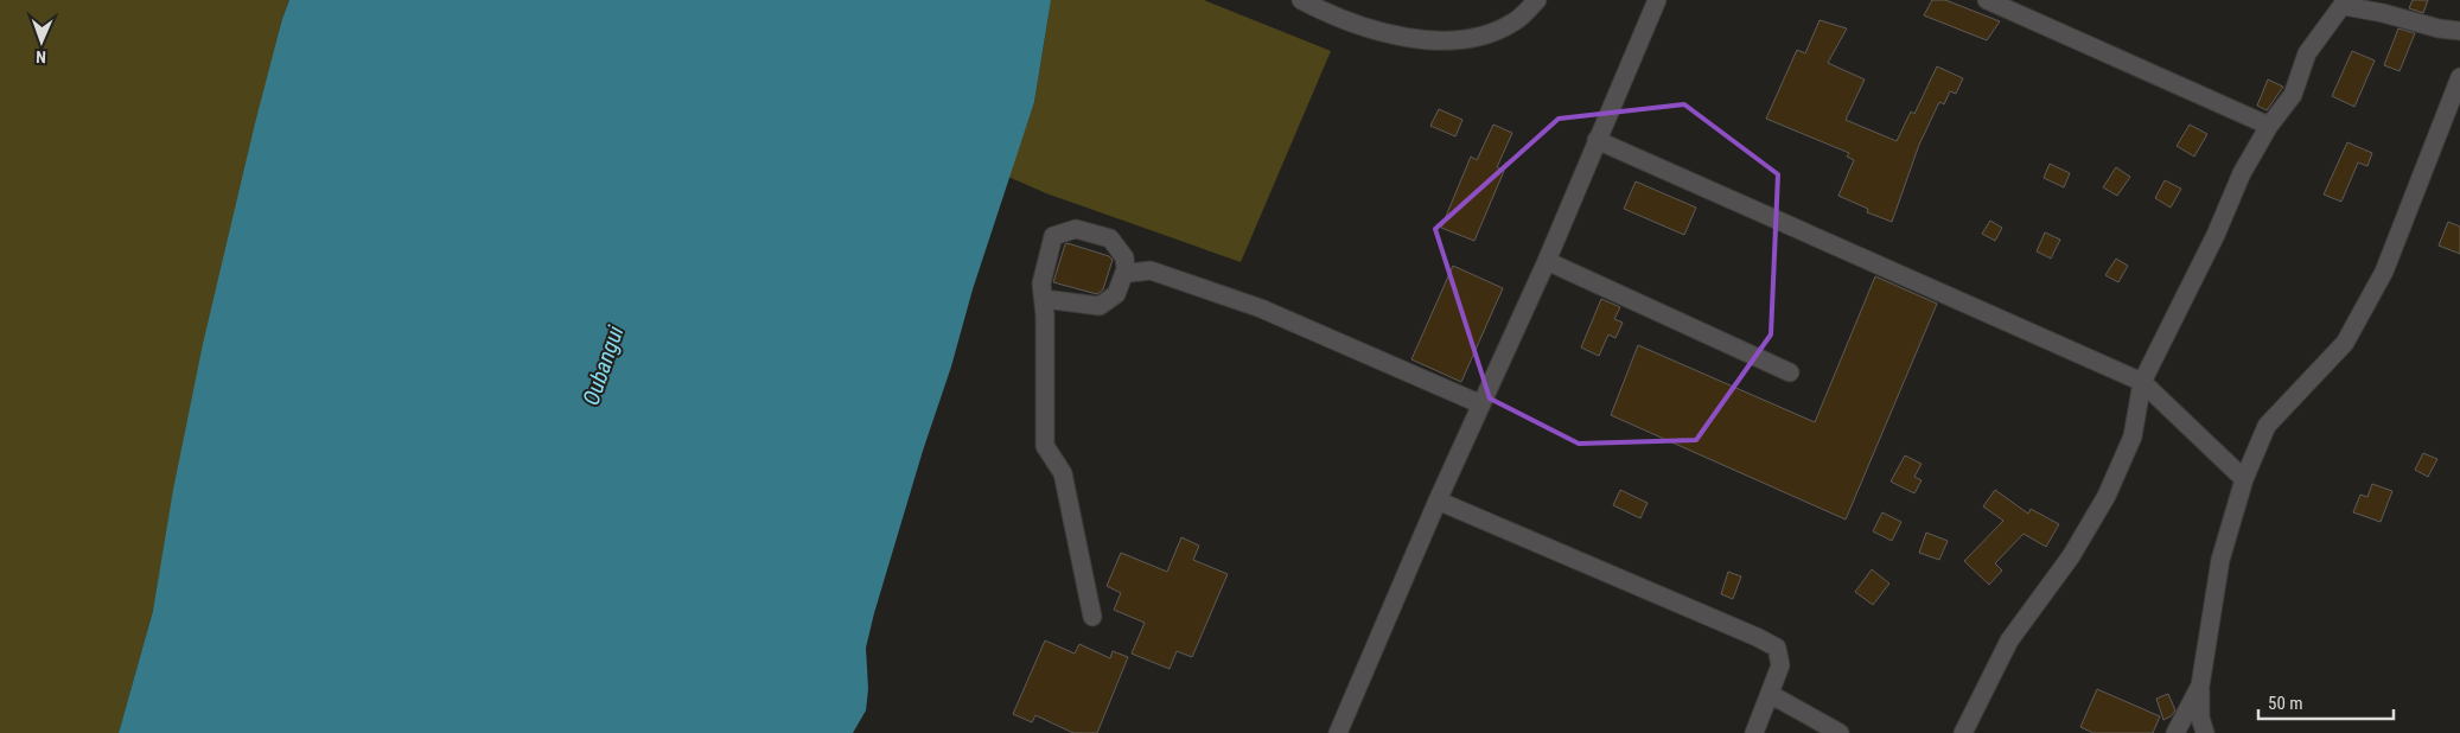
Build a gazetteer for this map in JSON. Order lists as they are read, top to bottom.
{
  "water": ["Oubangui"],
  "scale_bar": "50 m",
  "north": "bottom"
}
